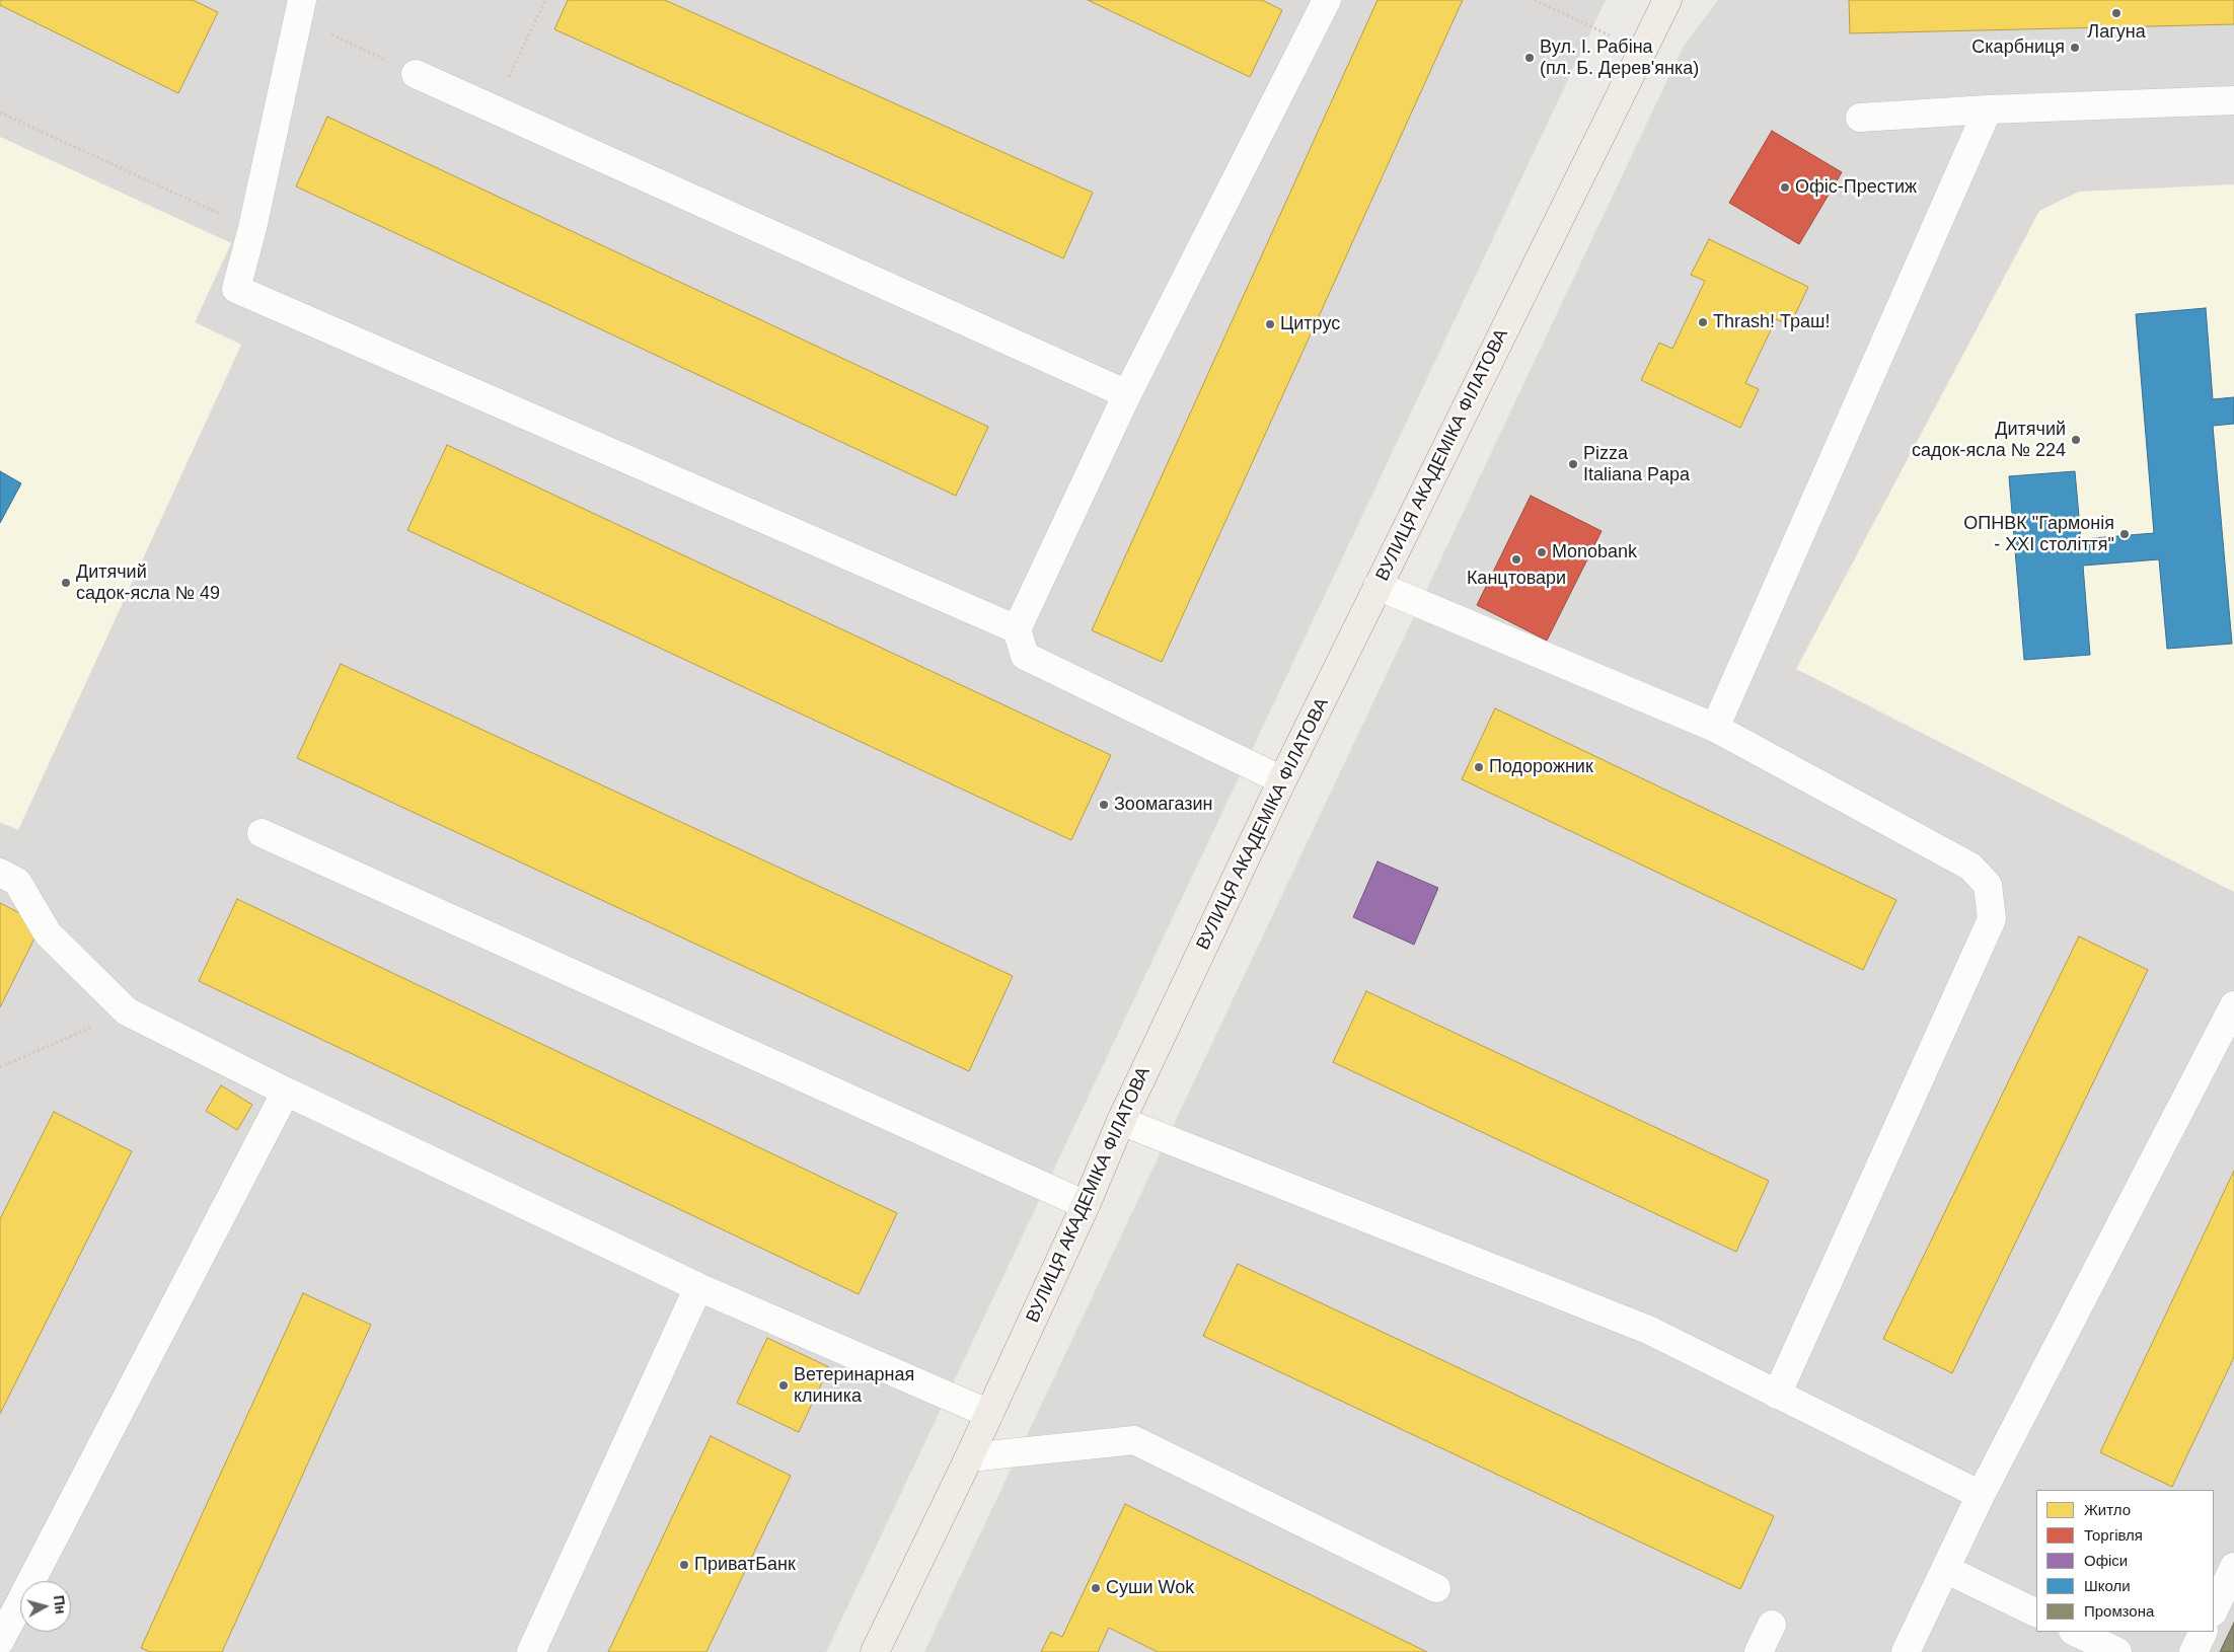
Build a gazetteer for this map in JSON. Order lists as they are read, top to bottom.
{
  "streets": {
    "main road": ["ВУЛИЦЯ АКАДЕМІКА ФІЛАТОВА"]
  },
  "places": [
    "Лагуна",
    "Скарбниця",
    "Вул. І. Рабіна (пл. Б. Дерев'янка)",
    "Офіс-Престиж",
    "Thrash! Траш!",
    "Цитрус",
    "Дитячий садок-ясла № 224",
    "Pizza Italiana Papa",
    "ОПНВК \"Гармонія - ХХІ століття\"",
    "Monobank",
    "Канцтовари",
    "Дитячий садок-ясла № 49",
    "Подорожник",
    "Зоомагазин",
    "Ветеринарная клиника",
    "ПриватБанк",
    "Суши Wok"
  ],
  "legend": [
    "Житло",
    "Торгівля",
    "Офіси",
    "Школи",
    "Промзона"
  ],
  "north": "right"
}
